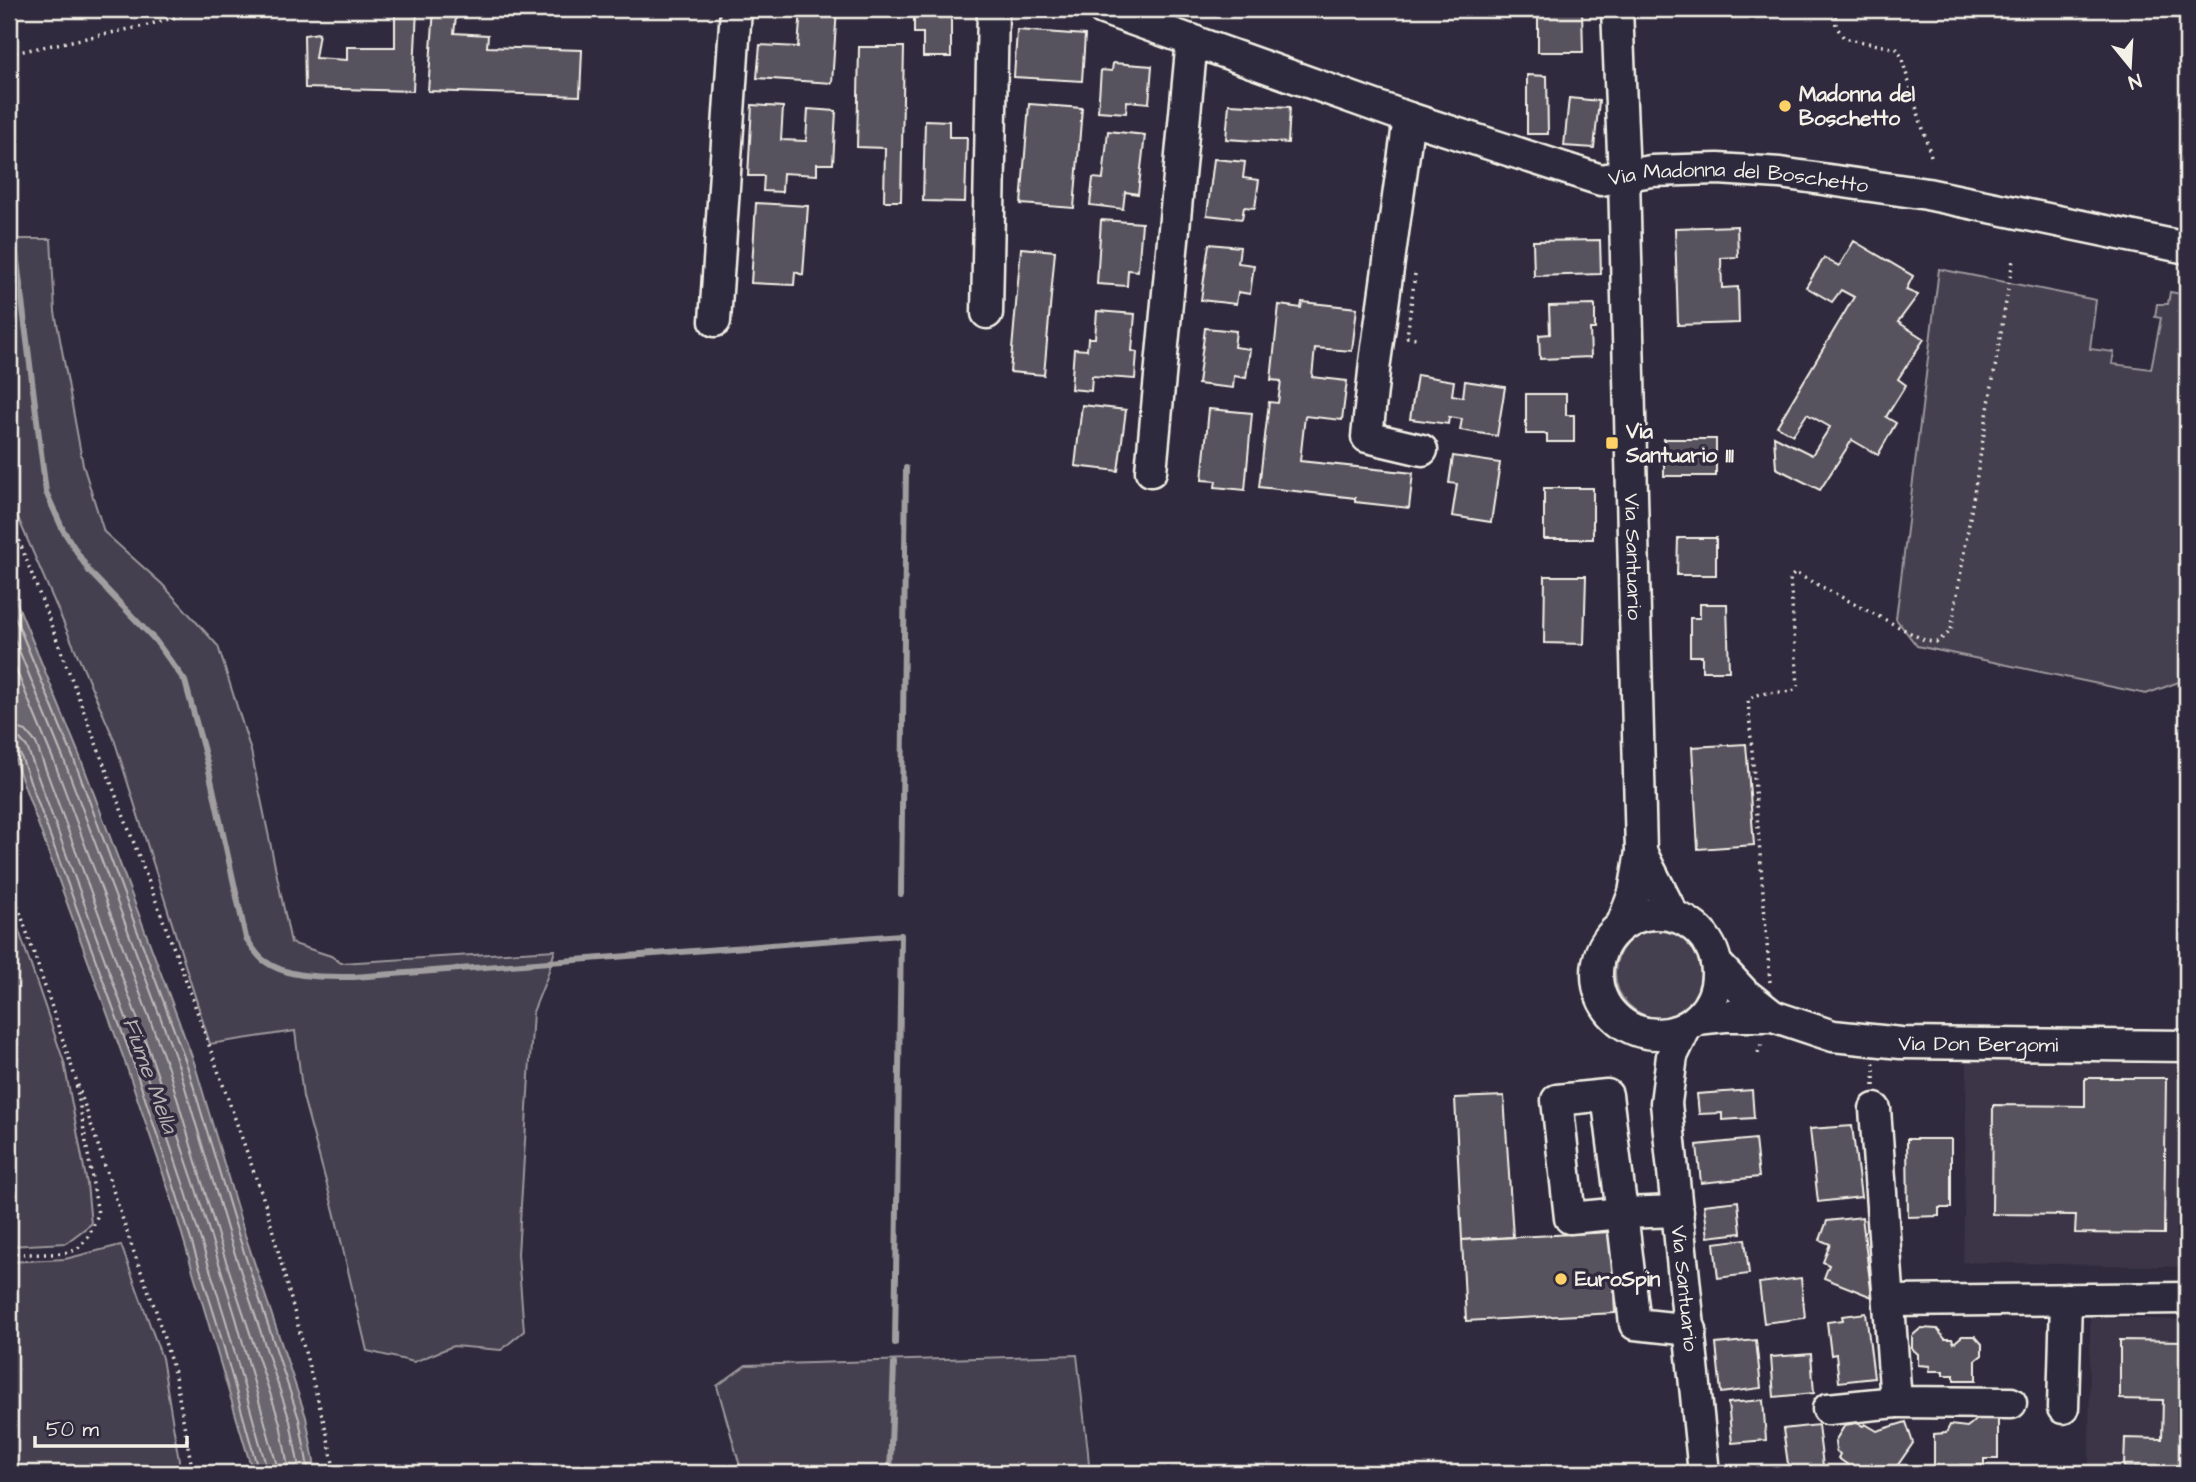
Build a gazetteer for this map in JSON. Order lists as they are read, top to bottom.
{
  "streets": {
    "street": ["Via Madonna del Boschetto", "Via Santuario", "Via Don Bergomi"]
  },
  "crossings": [
    ["Via Madonna del Boschetto", "Via Santuario"],
    ["Via Santuario", "Via Don Bergomi"]
  ],
  "water": ["Fiume Mella"],
  "places": {
    "other": ["Madonna del Boschetto", "EuroSpin"],
    "transit": ["Via Santuario 111"]
  },
  "scale_bar": "50 m",
  "north": "bottom"
}
